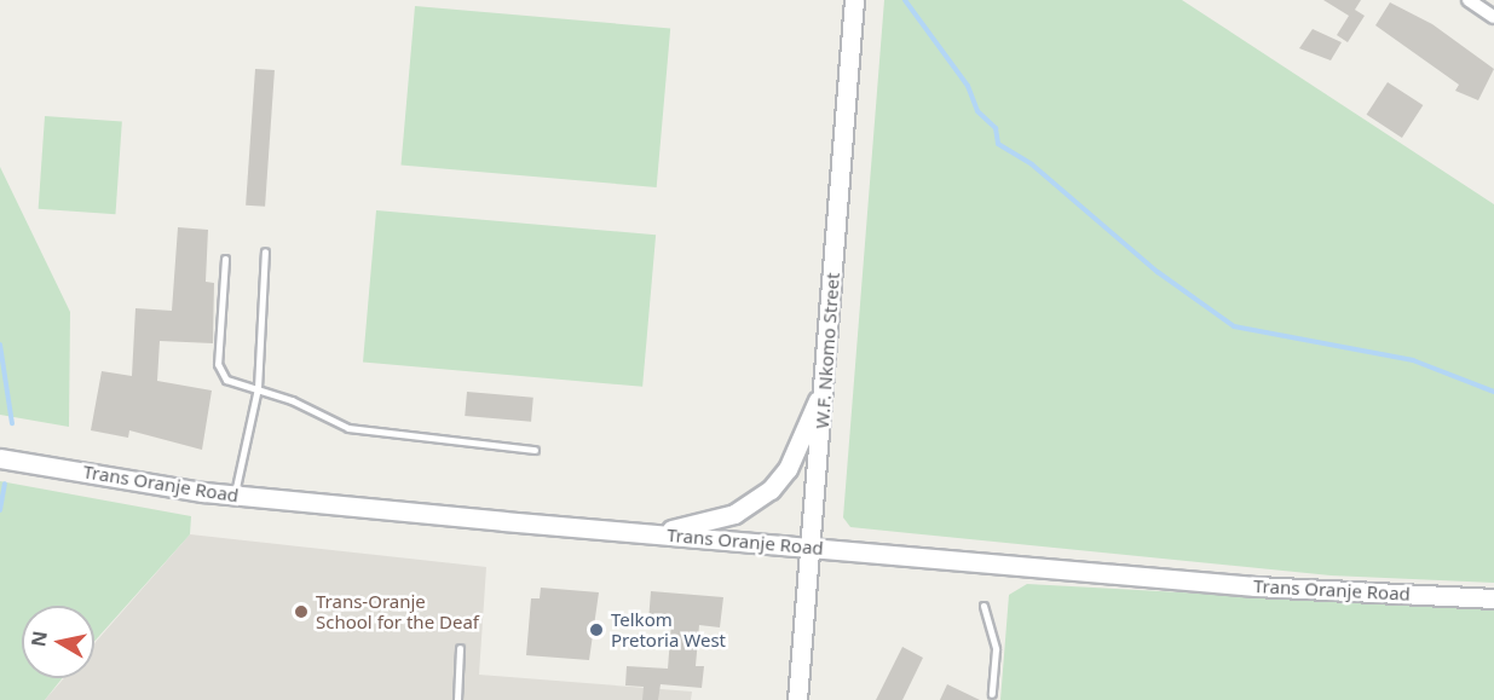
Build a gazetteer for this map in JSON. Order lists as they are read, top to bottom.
{
  "streets": {
    "main road": ["W.F. Nkomo Street", "Trans Oranje Road"]
  },
  "crossings": [
    ["W.F. Nkomo Street", "Trans Oranje Road"]
  ],
  "places": ["Trans-Oranje School for the Deaf", "Telkom Pretoria West"],
  "north": "left"
}
